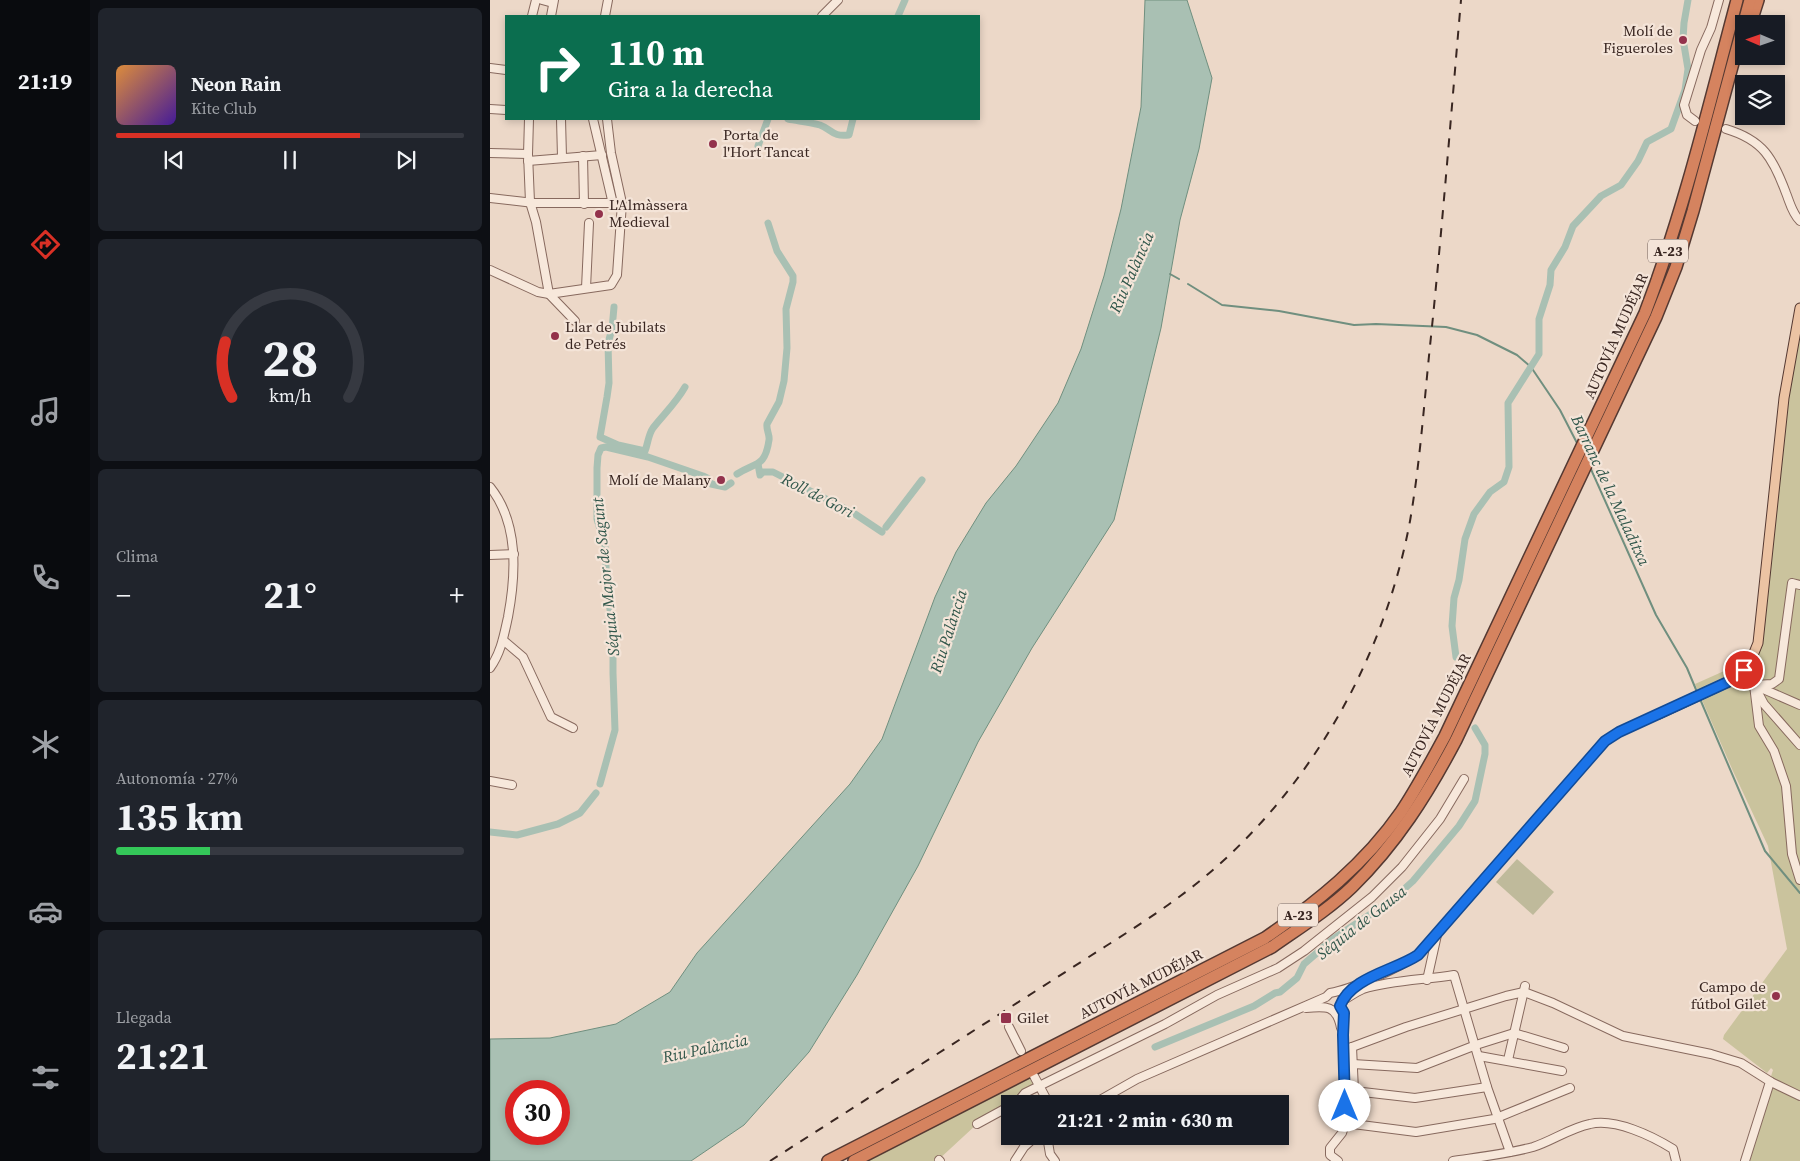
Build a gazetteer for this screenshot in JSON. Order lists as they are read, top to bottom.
{
  "streets": {
    "highway": ["A-23", "AUTOVÍA MUDÉJAR"]
  },
  "water": [
    "Riu Palància",
    "Barranc de la Maladitxa",
    "Roll de Gori",
    "Séquia Major de Sagunt",
    "Séquia de Gausa"
  ],
  "places": {
    "other": [
      "Molí de Figueroles",
      "Porta de l'Hort Tancat",
      "L'Almàssera Medieval",
      "Llar de Jubilats de Petrés",
      "Molí de Malany",
      "Campo de fútbol Gilet"
    ],
    "transit": ["Gilet"]
  },
  "north": "left",
  "page": {
    "tabs": "21:19",
    "turn": ["110 m", "Gira a la derecha"],
    "song": ["Neon Rain", "Kite Club"],
    "tile": [
      "Clima",
      ["Autonomía · 27%", "135 km"],
      ["Llegada", "21:21"]
    ],
    "heat": ["−", "21°", "+"],
    "limit": "30",
    "trip": "21:21 · 2 min · 630 m",
    "gauge": ["28", "km/h"]
  }
}
